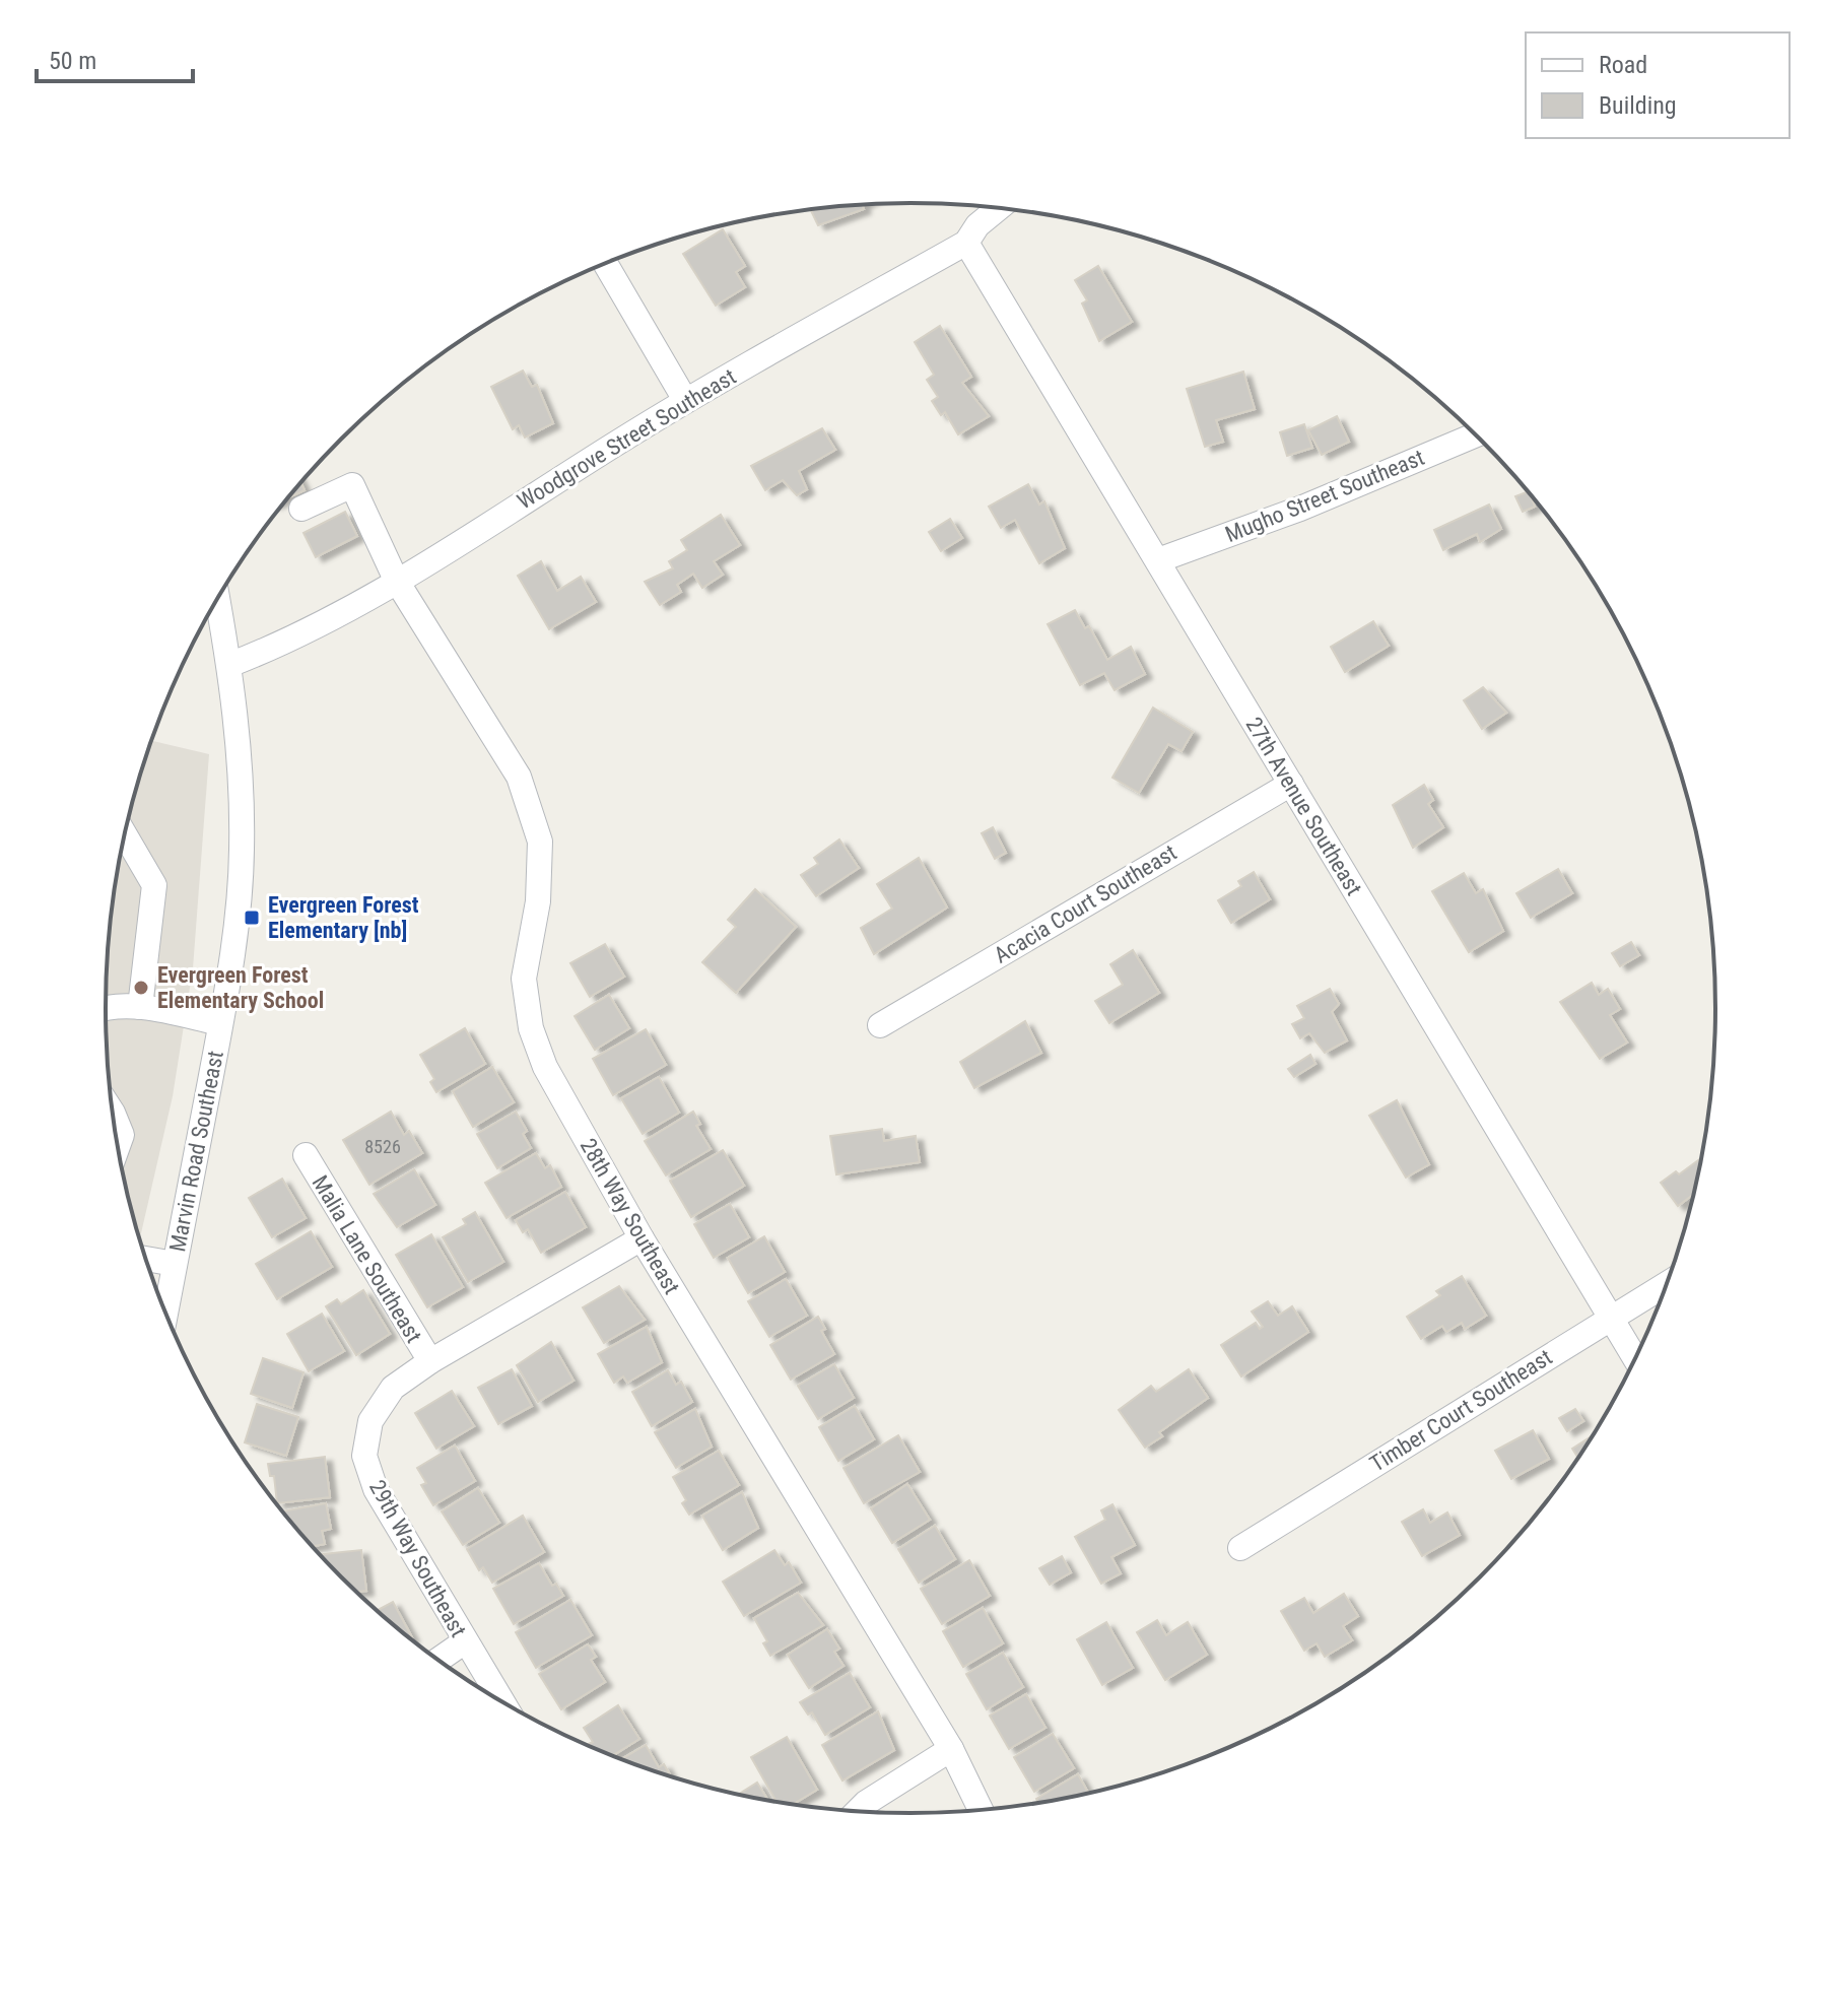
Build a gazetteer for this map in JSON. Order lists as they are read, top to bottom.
{
  "streets": {
    "street": [
      "Woodgrove Street Southeast",
      "Mugho Street Southeast",
      "27th Avenue Southeast",
      "Acacia Court Southeast",
      "Marvin Road Southeast",
      "28th Way Southeast",
      "Malia Lane Southeast",
      "Timber Court Southeast",
      "29th Way Southeast"
    ]
  },
  "crossings": [
    ["Woodgrove Street Southeast", "27th Avenue Southeast"],
    ["Woodgrove Street Southeast", "Marvin Road Southeast"],
    ["Woodgrove Street Southeast", "28th Way Southeast"],
    ["Mugho Street Southeast", "27th Avenue Southeast"],
    ["27th Avenue Southeast", "Acacia Court Southeast"],
    ["27th Avenue Southeast", "Timber Court Southeast"],
    ["28th Way Southeast", "29th Way Southeast"],
    ["Malia Lane Southeast", "29th Way Southeast"]
  ],
  "places": {
    "transit": ["Evergreen Forest Elementary [nb]"],
    "other": ["Evergreen Forest Elementary School"]
  },
  "house_numbers": ["8526"],
  "legend": ["Road", "Building"],
  "scale_bar": "50 m"
}
